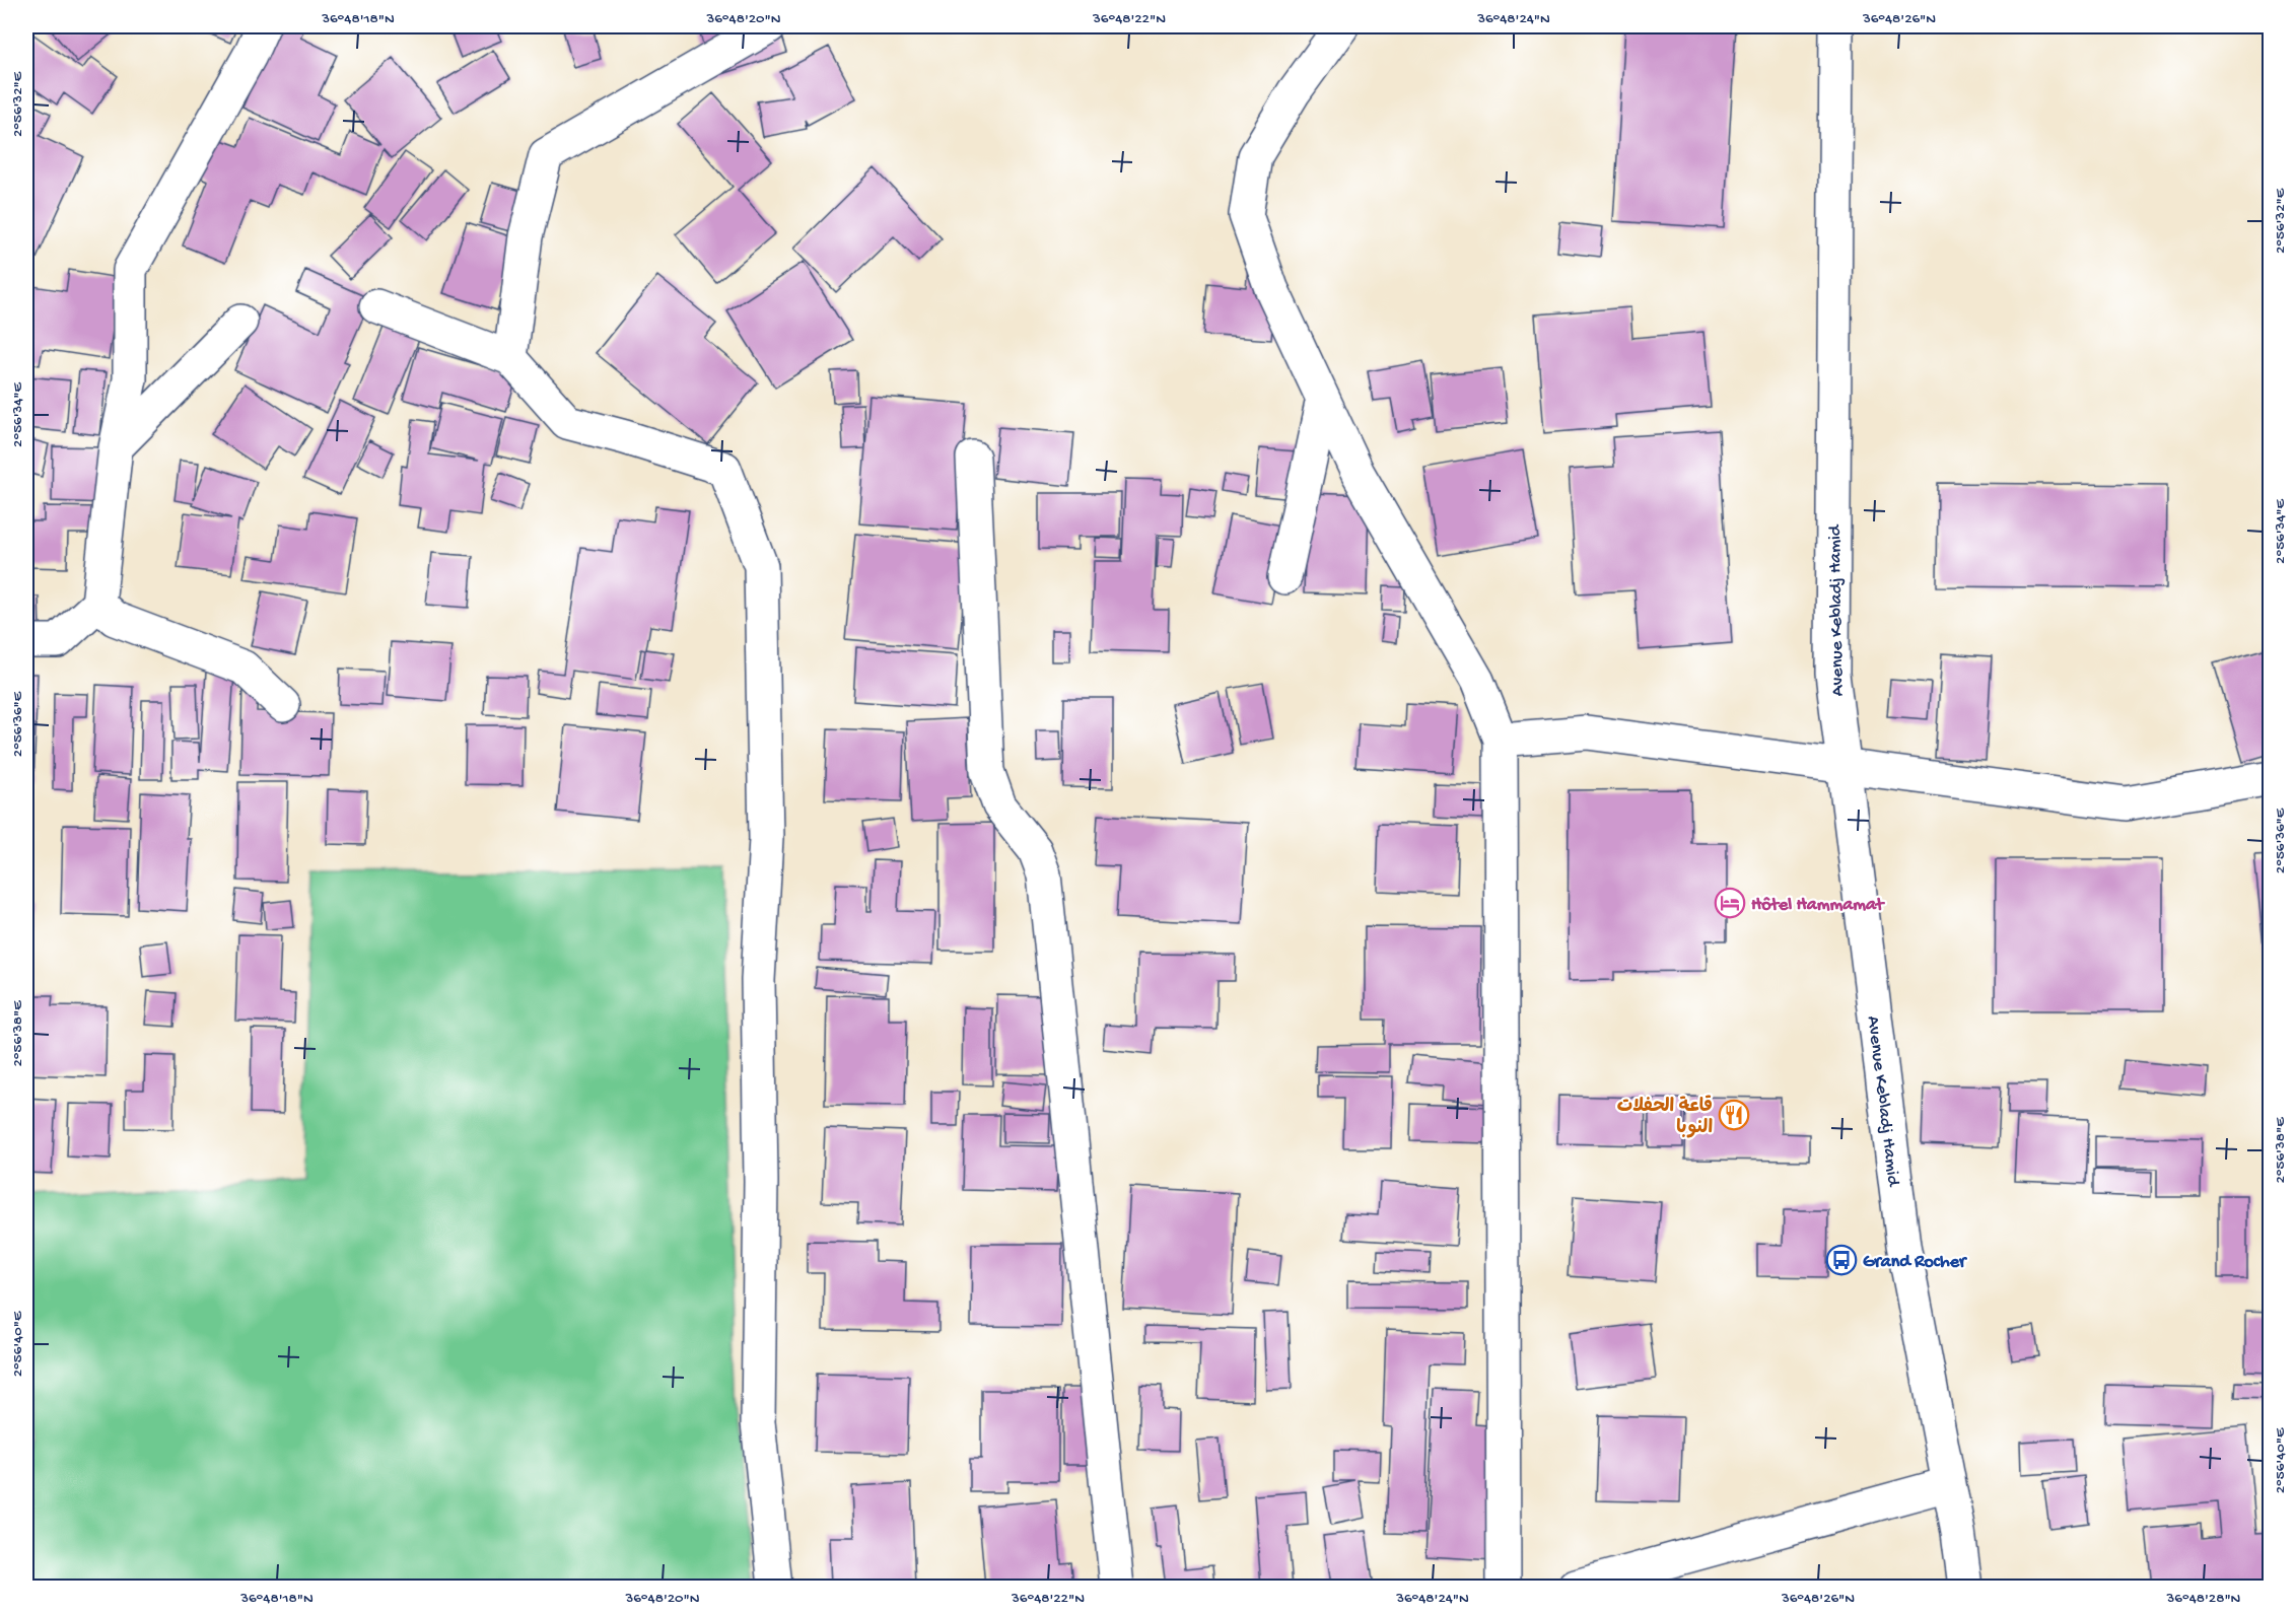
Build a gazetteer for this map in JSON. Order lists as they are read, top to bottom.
{
  "streets": {
    "street": ["Avenue Kebladj Hamid"]
  },
  "places": {
    "hotel": ["Hôtel Hammamat"],
    "restaurant": ["قاعة الحفلات النوبا"],
    "bus stop": ["Grand Rocher"]
  },
  "coordinates": [
    "36°48'18\"N",
    "36°48'20\"N",
    "36°48'22\"N",
    "36°48'24\"N",
    "36°48'26\"N",
    "2°56'32\"E",
    "2°56'34\"E",
    "2°56'36\"E",
    "2°56'38\"E",
    "2°56'40\"E",
    "36°48'28\"N"
  ]
}
